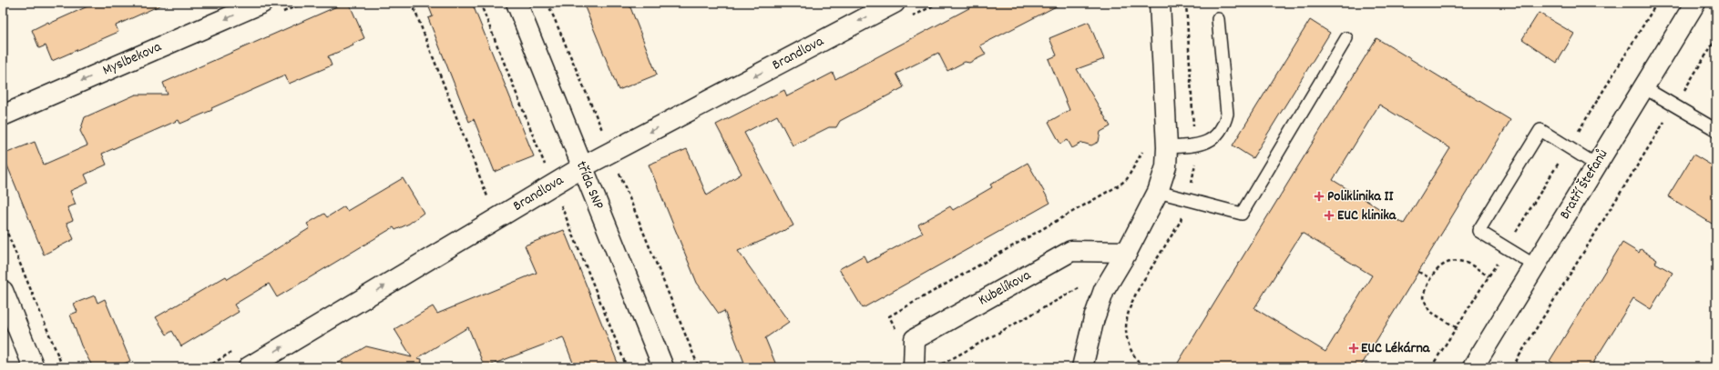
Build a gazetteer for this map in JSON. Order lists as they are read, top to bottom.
{
  "streets": {
    "street": [
      "Brandlova",
      "Myslbekova",
      "Bratří Štefanů",
      "třída SNP",
      "Kubelíkova"
    ]
  },
  "crossings": [
    ["Brandlova", "třída SNP"]
  ],
  "one_way": ["Myslbekova"],
  "places": {
    "health": ["Poliklinika II", "EUC klinika", "EUC Lékárna"]
  }
}
